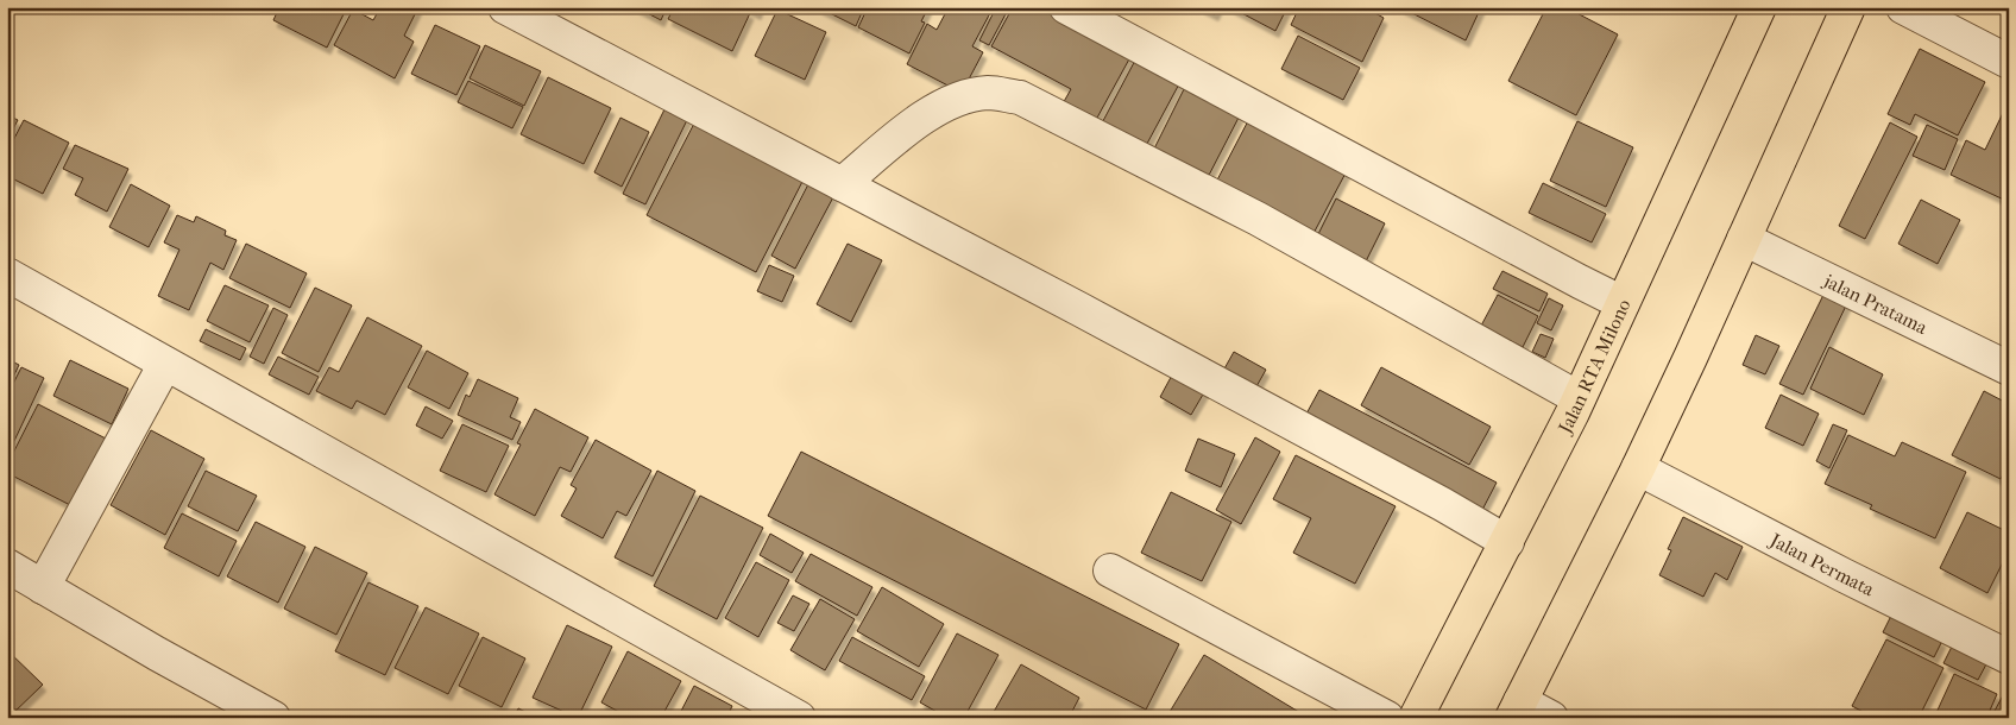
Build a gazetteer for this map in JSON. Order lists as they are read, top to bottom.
{
  "streets": {
    "highway": ["Jalan RTA Milono"],
    "street": ["jalan Pratama", "Jalan Permata"]
  }
}
